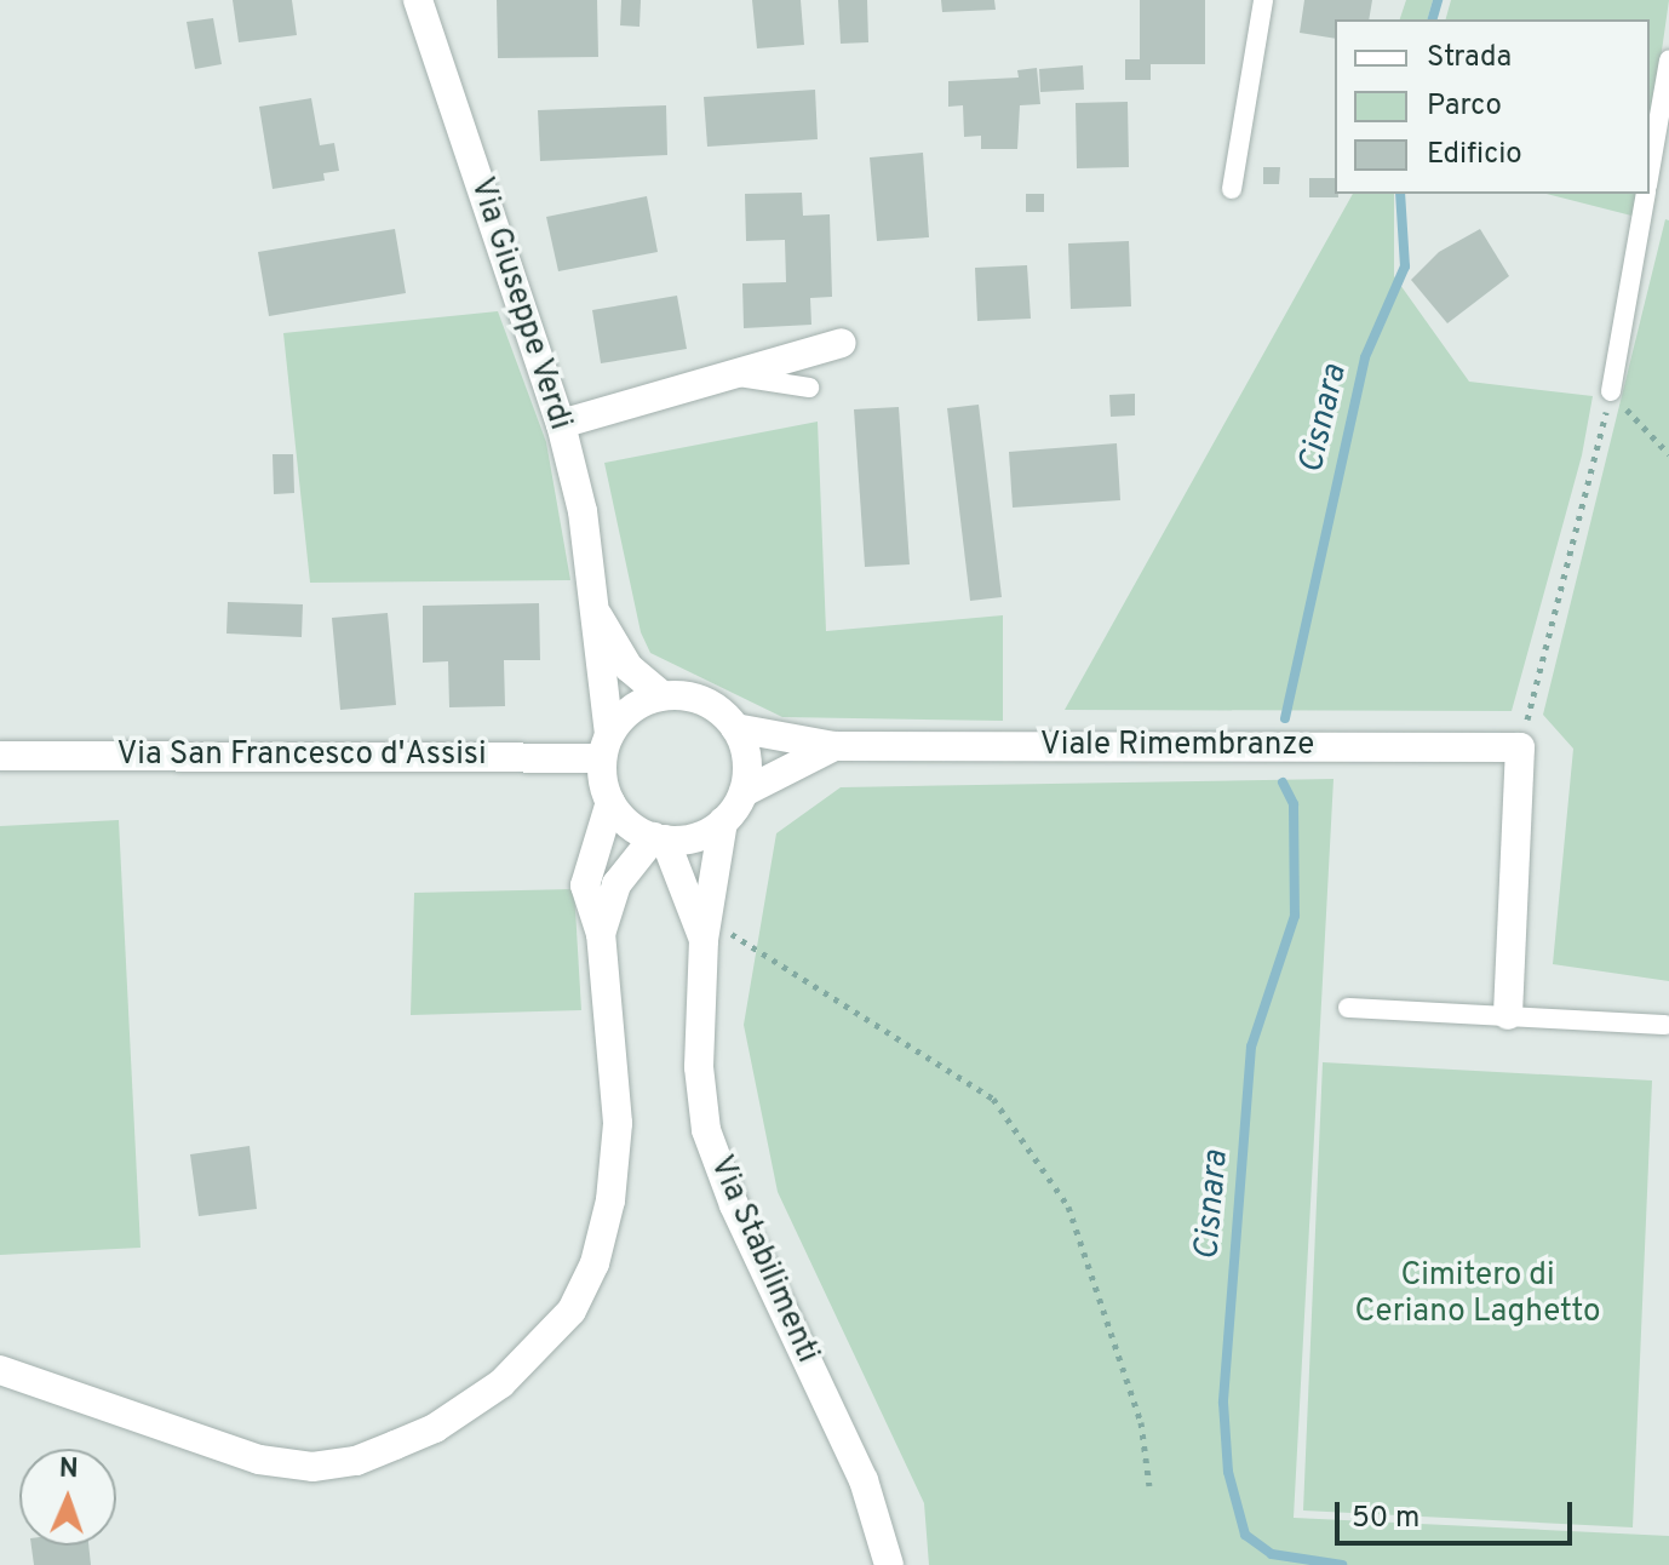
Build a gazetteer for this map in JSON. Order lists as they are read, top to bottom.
{
  "streets": {
    "street": [
      "Via Giuseppe Verdi",
      "Viale Rimembranze",
      "Via San Francesco d'Assisi",
      "Via Stabilimenti"
    ]
  },
  "crossings": [
    ["Via Giuseppe Verdi", "Viale Rimembranze"],
    ["Via Giuseppe Verdi", "Via San Francesco d'Assisi"],
    ["Via Giuseppe Verdi", "Via Stabilimenti"],
    ["Viale Rimembranze", "Via San Francesco d'Assisi"],
    ["Viale Rimembranze", "Via Stabilimenti"],
    ["Via San Francesco d'Assisi", "Via Stabilimenti"]
  ],
  "water": ["Cisnara"],
  "parks": ["Cimitero di Ceriano Laghetto"],
  "legend": ["Strada", "Parco", "Edificio"],
  "scale_bar": "50 m",
  "north": "top"
}
